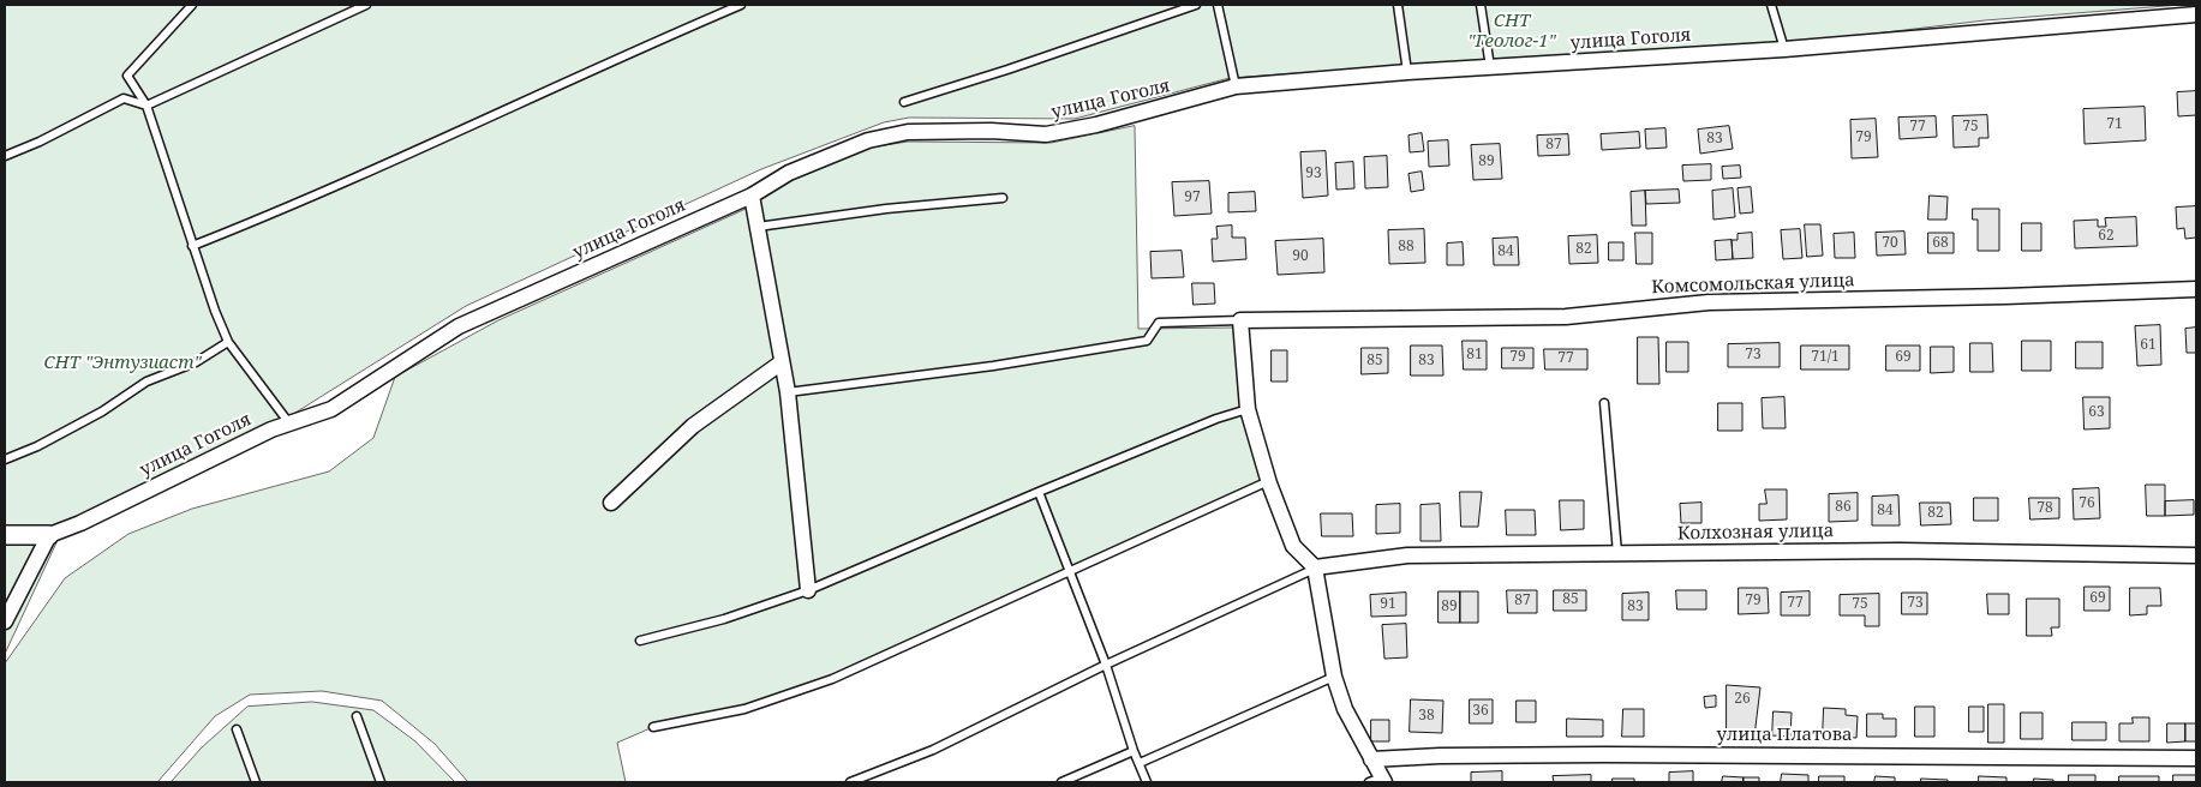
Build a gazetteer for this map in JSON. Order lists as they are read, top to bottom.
{
  "streets": {
    "street": [
      "улица Гоголя",
      "Комсомольская улица",
      "Колхозная улица",
      "улица Платова"
    ]
  },
  "parks": ["СНТ \"Геолог-1\"", "СНТ \"Энтузиаст\""],
  "house_numbers": [
    "71",
    "77",
    "75",
    "79",
    "83",
    "87",
    "89",
    "93",
    "97",
    "62",
    "70",
    "68",
    "88",
    "82",
    "84",
    "90",
    "61",
    "81",
    "73",
    "79",
    "71/1",
    "69",
    "77",
    "85",
    "83",
    "63",
    "76",
    "86",
    "78",
    "84",
    "82",
    "69",
    "85",
    "87",
    "79",
    "77",
    "73",
    "91",
    "75",
    "89",
    "83",
    "26",
    "36",
    "38"
  ]
}
